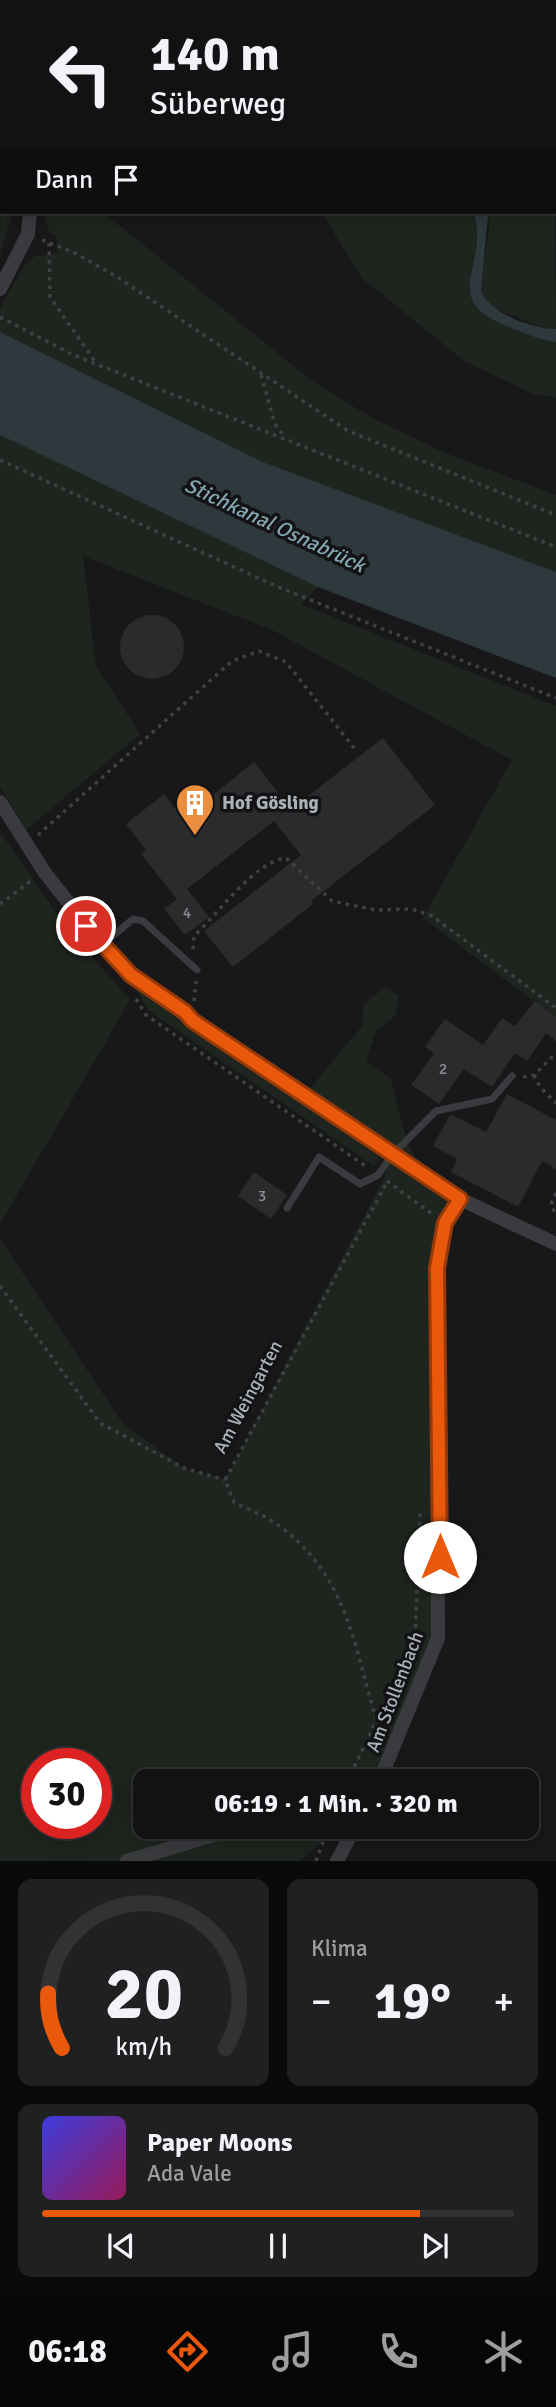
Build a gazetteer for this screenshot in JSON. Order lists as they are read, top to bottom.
{
  "streets": {
    "street": ["Am Stollenbach"],
    "path": ["Am Weingarten"]
  },
  "crossings": [
    ["Am Weingarten", "Am Stollenbach"]
  ],
  "water": ["Stichkanal Osnabrück"],
  "places": {
    "building": ["Hof Gösling"]
  },
  "house_numbers": ["4", "2", "3"],
  "page": {
    "turn": ["140 m", "Süberweg"],
    "then": "Dann",
    "limit": "30",
    "trip": "06:19 · 1 Min. · 320 m",
    "tile": "Klima",
    "heat": ["−", "19°", "+"],
    "song": ["Paper Moons", "Ada Vale"],
    "tabs": "06:18",
    "gauge": ["20", "km/h"]
  }
}
